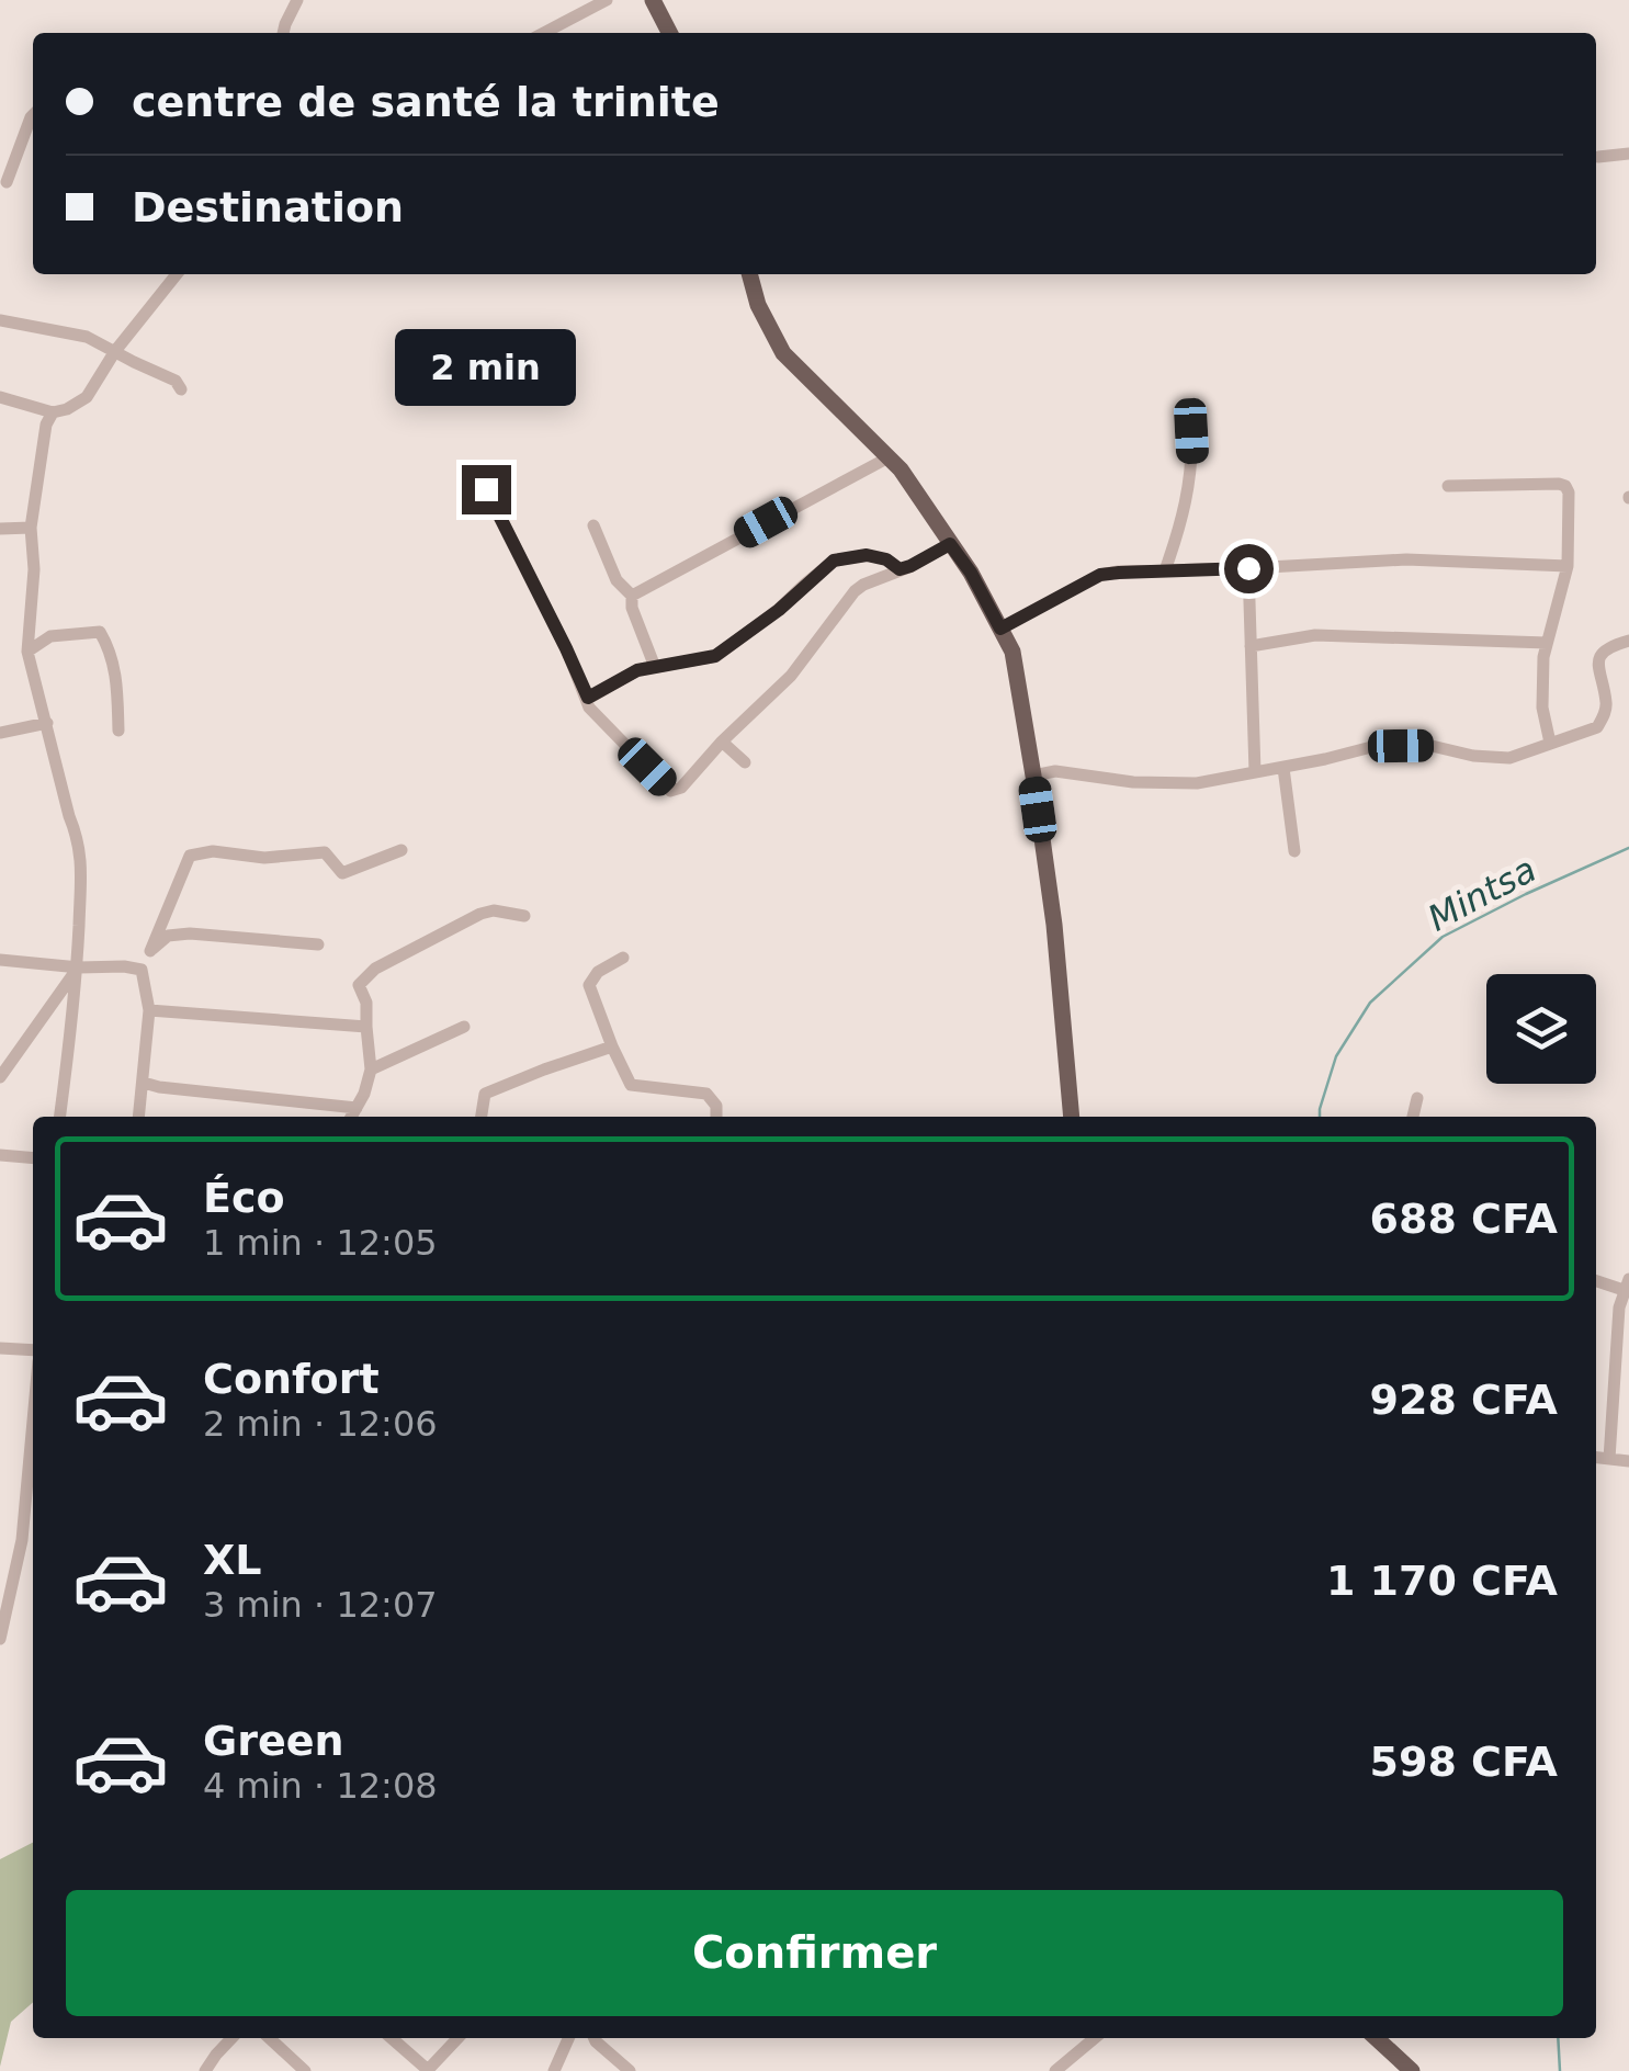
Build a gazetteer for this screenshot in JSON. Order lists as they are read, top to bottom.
{
  "water": ["Mintsa"],
  "page": {
    "banner": ["centre de santé la trinite", "Destination"],
    "bubble": "2 min",
    "list": [
      {
        "name": "Éco",
        "note": "1 min · 12:05",
        "value": "688 CFA"
      },
      {
        "name": "Confort",
        "note": "2 min · 12:06",
        "value": "928 CFA"
      },
      {
        "name": "XL",
        "note": "3 min · 12:07",
        "value": "1 170 CFA"
      },
      {
        "name": "Green",
        "note": "4 min · 12:08",
        "value": "598 CFA"
      }
    ],
    "buttons": "Confirmer"
  }
}
